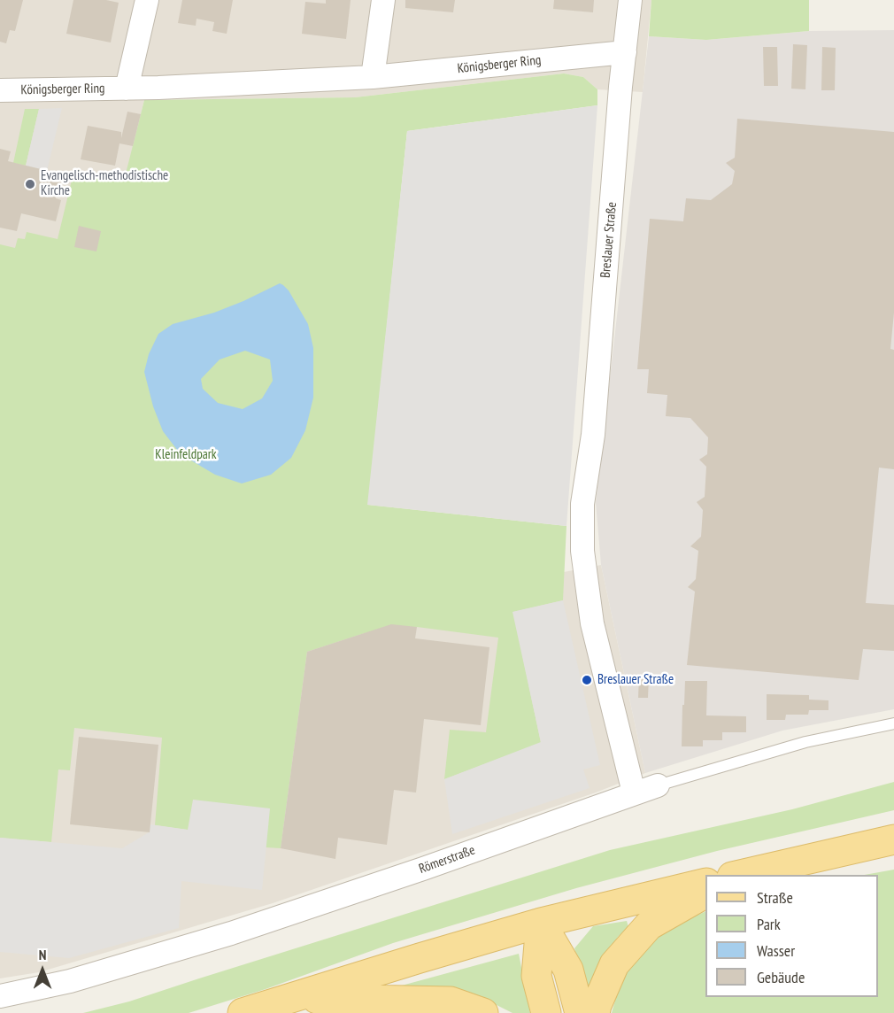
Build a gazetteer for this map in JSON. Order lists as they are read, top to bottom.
{
  "streets": {
    "street": ["Königsberger Ring", "Breslauer Straße", "Römerstraße"]
  },
  "crossings": [
    ["Königsberger Ring", "Breslauer Straße"],
    ["Breslauer Straße", "Römerstraße"]
  ],
  "parks": ["Kleinfeldpark"],
  "places": ["Evangelisch-methodistische Kirche", "Breslauer Straße"],
  "legend": [
    "Straße",
    "Park",
    "Wasser",
    "Gebäude"
  ],
  "north": "top"
}
